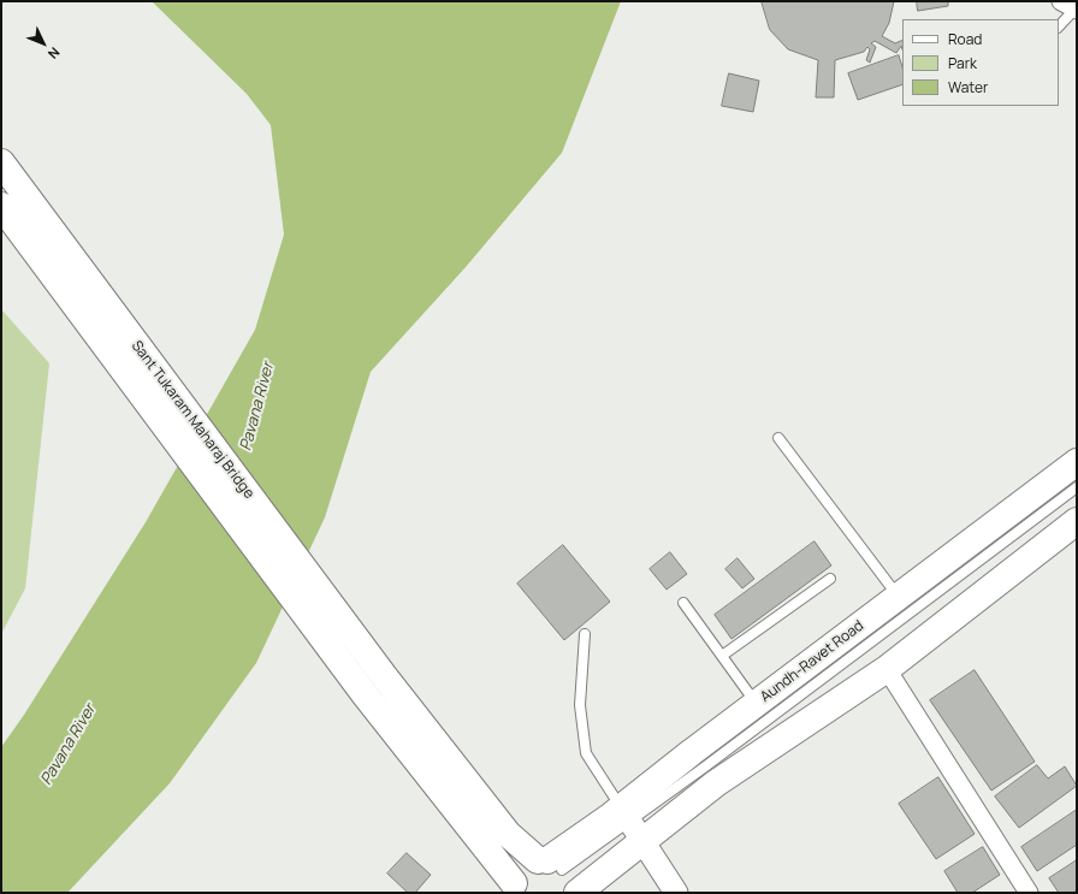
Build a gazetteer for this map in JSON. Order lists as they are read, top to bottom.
{
  "streets": {
    "main road": ["Sant Tukaram Maharaj Bridge", "Aundh-Ravet Road"]
  },
  "crossings": [
    ["Sant Tukaram Maharaj Bridge", "Aundh-Ravet Road"]
  ],
  "water": ["Pavana River"],
  "legend": ["Road", "Park", "Water"],
  "north": "bottom right"
}
